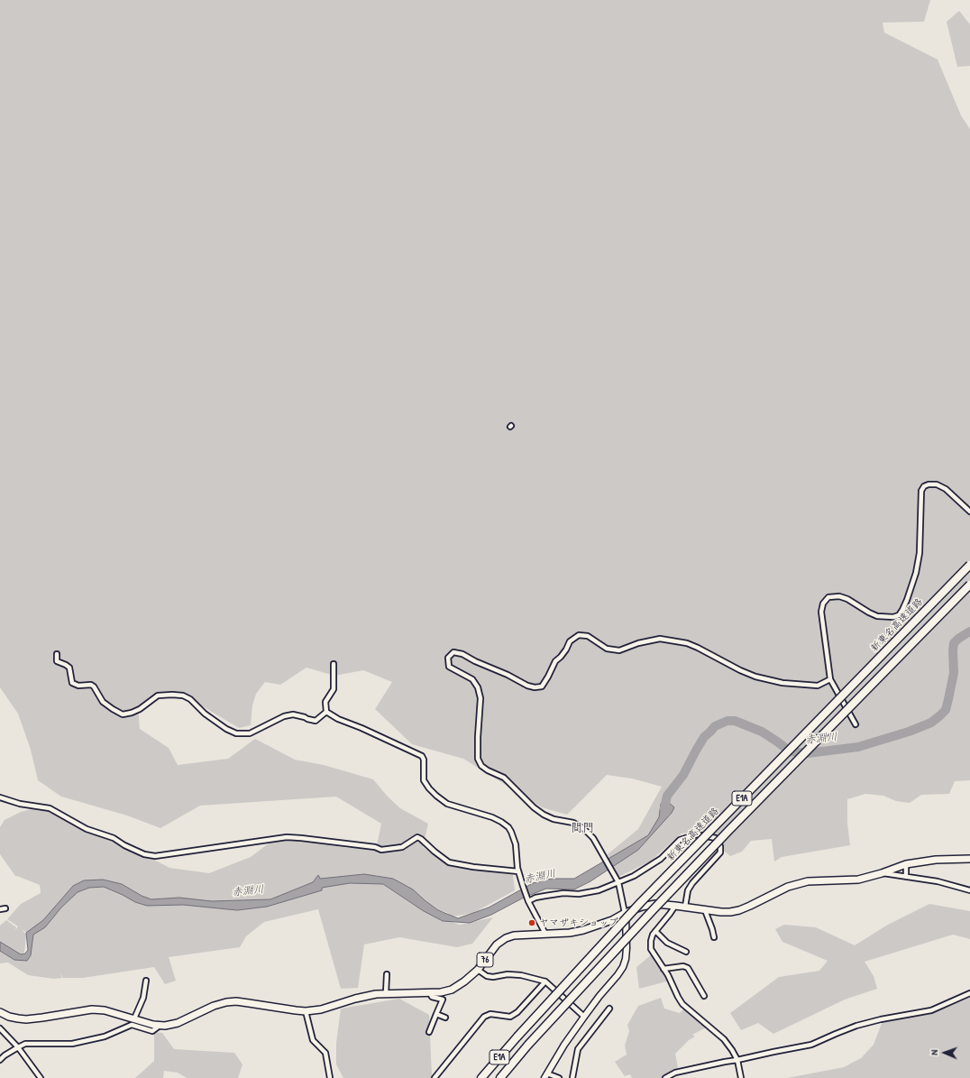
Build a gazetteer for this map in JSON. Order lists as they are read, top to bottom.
{
  "streets": {
    "highway": ["新東名高速道路", "E1A"],
    "main road": ["76"]
  },
  "districts": ["間門"],
  "water": ["赤淵川"],
  "places": ["ヤマザキショップ"],
  "north": "left"
}
